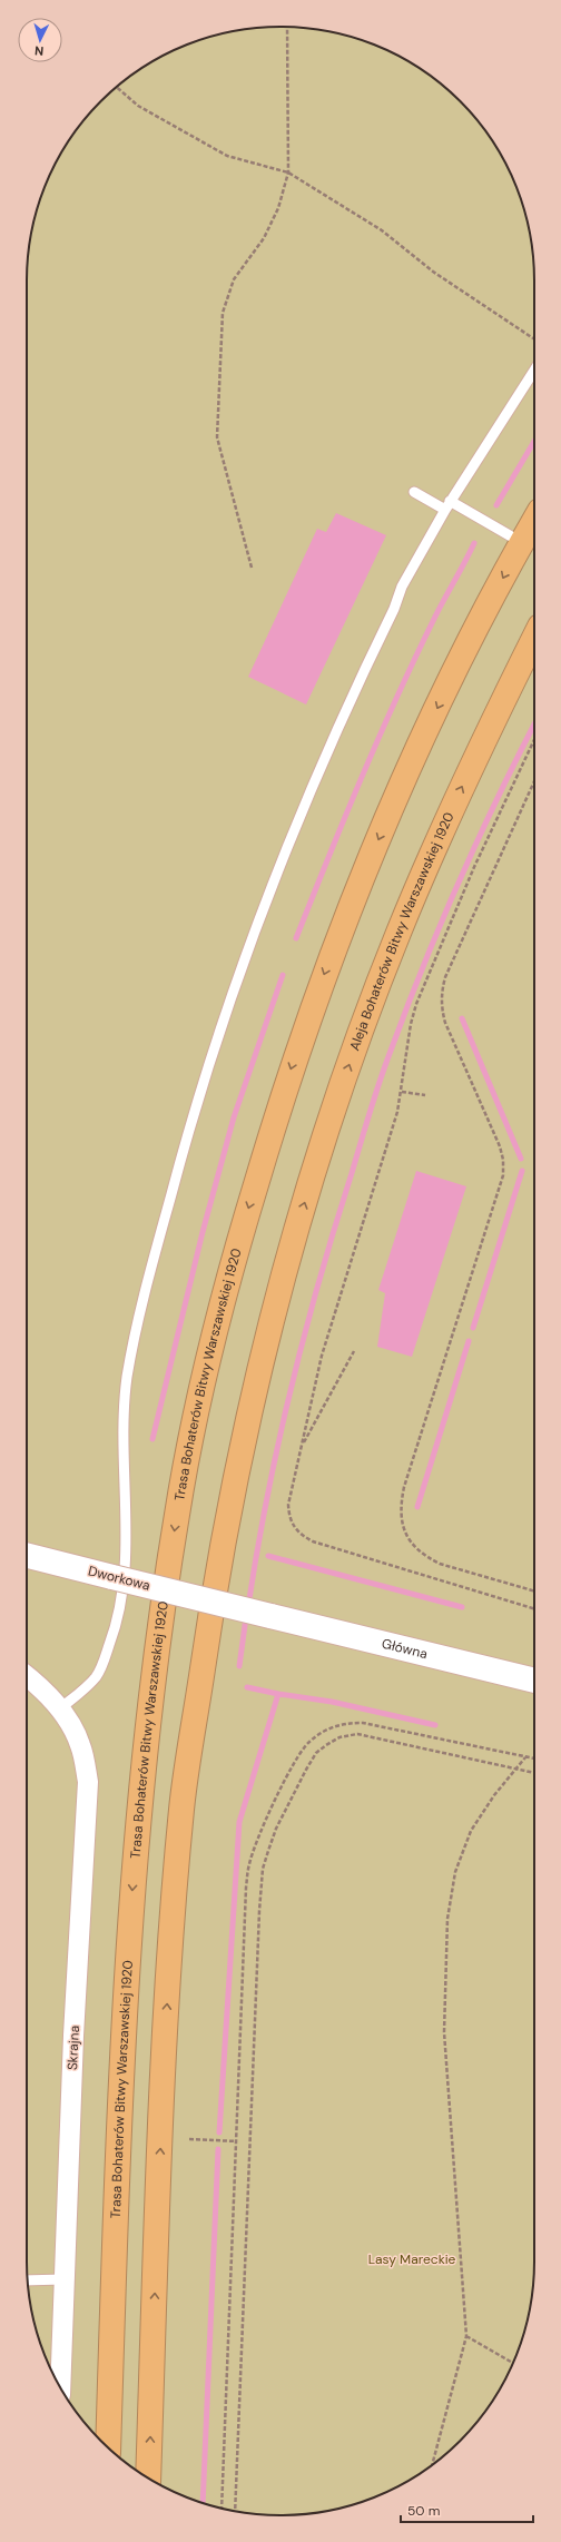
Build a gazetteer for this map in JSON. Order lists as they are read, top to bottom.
{
  "streets": {
    "highway": ["Aleja Bohaterów Bitwy Warszawskiej 1920", "Trasa Bohaterów Bitwy Warszawskiej 1920"],
    "street": ["Dworkowa", "Główna", "Skrajna"]
  },
  "crossings": [
    ["Dworkowa", "Główna"]
  ],
  "one_way": ["Aleja Bohaterów Bitwy Warszawskiej 1920", "Trasa Bohaterów Bitwy Warszawskiej 1920"],
  "parks": ["Lasy Mareckie"],
  "scale_bar": "50 m",
  "north": "bottom"
}
